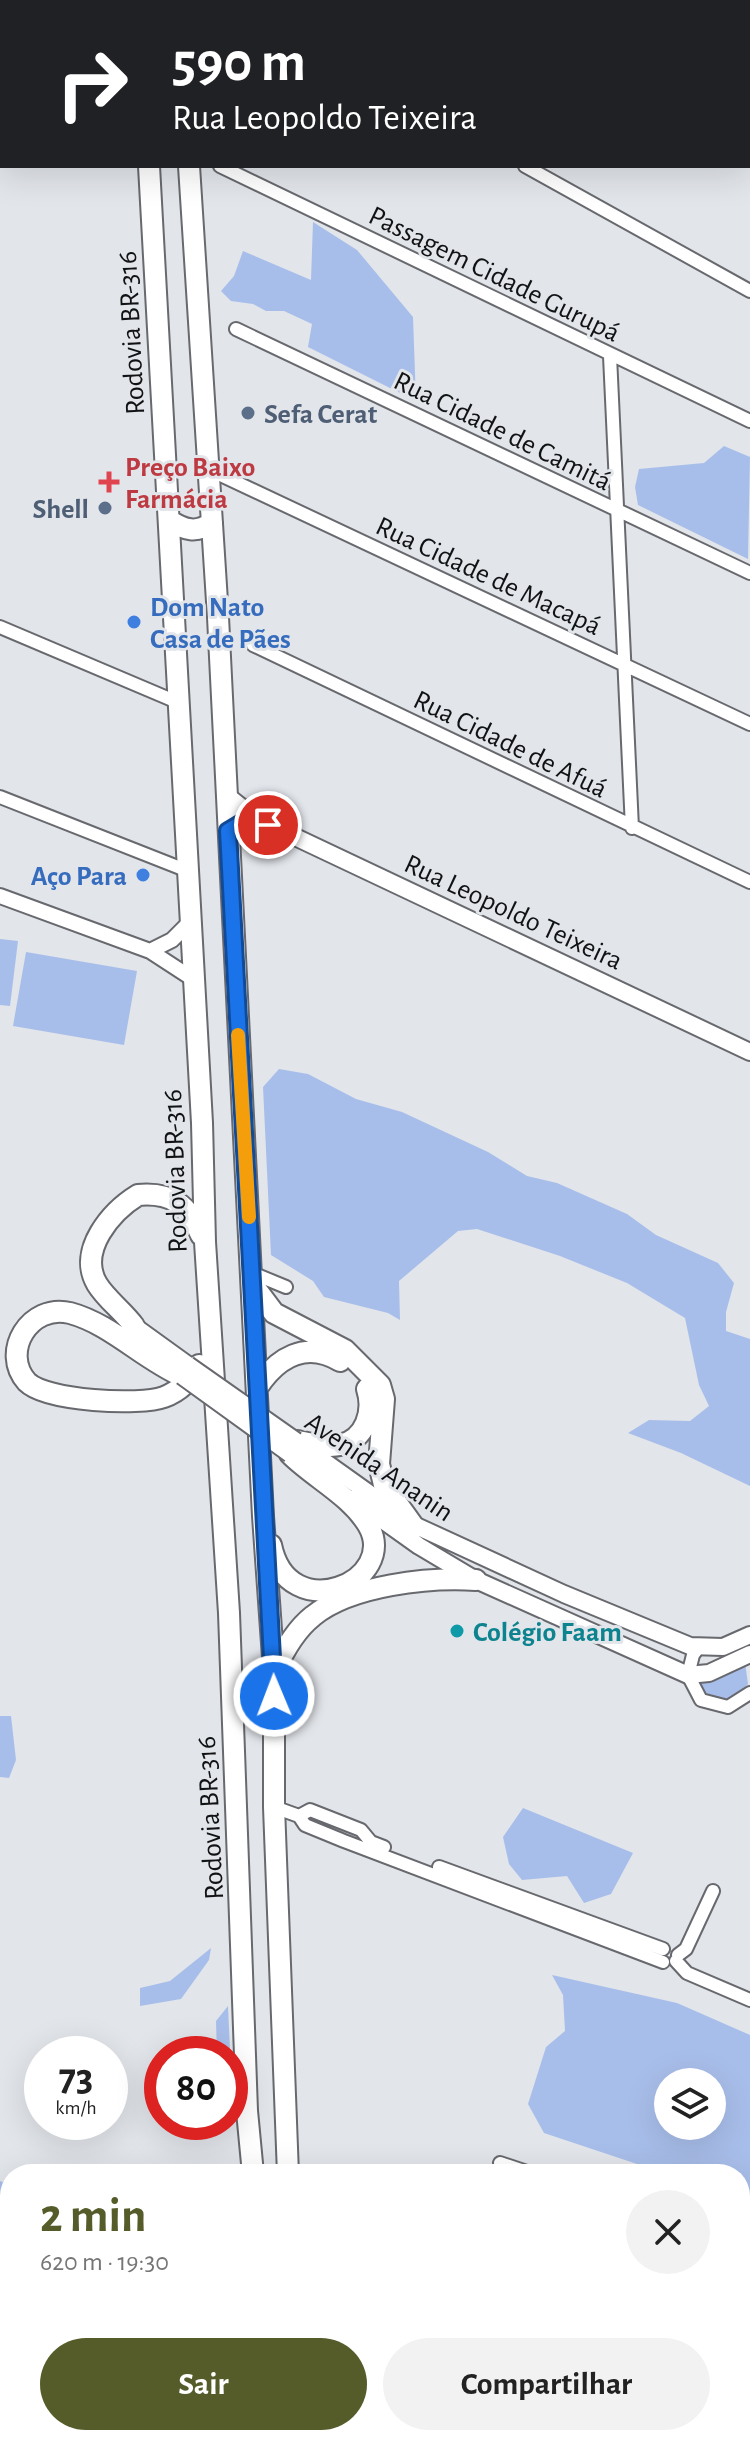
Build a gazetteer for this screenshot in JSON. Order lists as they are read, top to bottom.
{
  "streets": {
    "highway": ["Rodovia BR-316"],
    "main road": ["Rua Leopoldo Teixeira", "Avenida Ananin"],
    "street": [
      "Passagem Cidade Gurupá",
      "Rua Cidade de Camitá",
      "Rua Cidade de Macapá",
      "Rua Cidade de Afuá"
    ]
  },
  "places": {
    "other": [
      "Sefa Cerat",
      "Shell",
      "Dom Nato Casa de Pães",
      "Aço Para",
      "Colégio Faam"
    ],
    "health": ["Preço Baixo Farmácia"]
  },
  "page": {
    "turn": ["590 m", "Rua Leopoldo Teixeira"],
    "speed": "73 km/h",
    "limit": "80",
    "heading": ["2 min", "620 m · 19:30"],
    "buttons": ["Sair", "Compartilhar"]
  }
}
